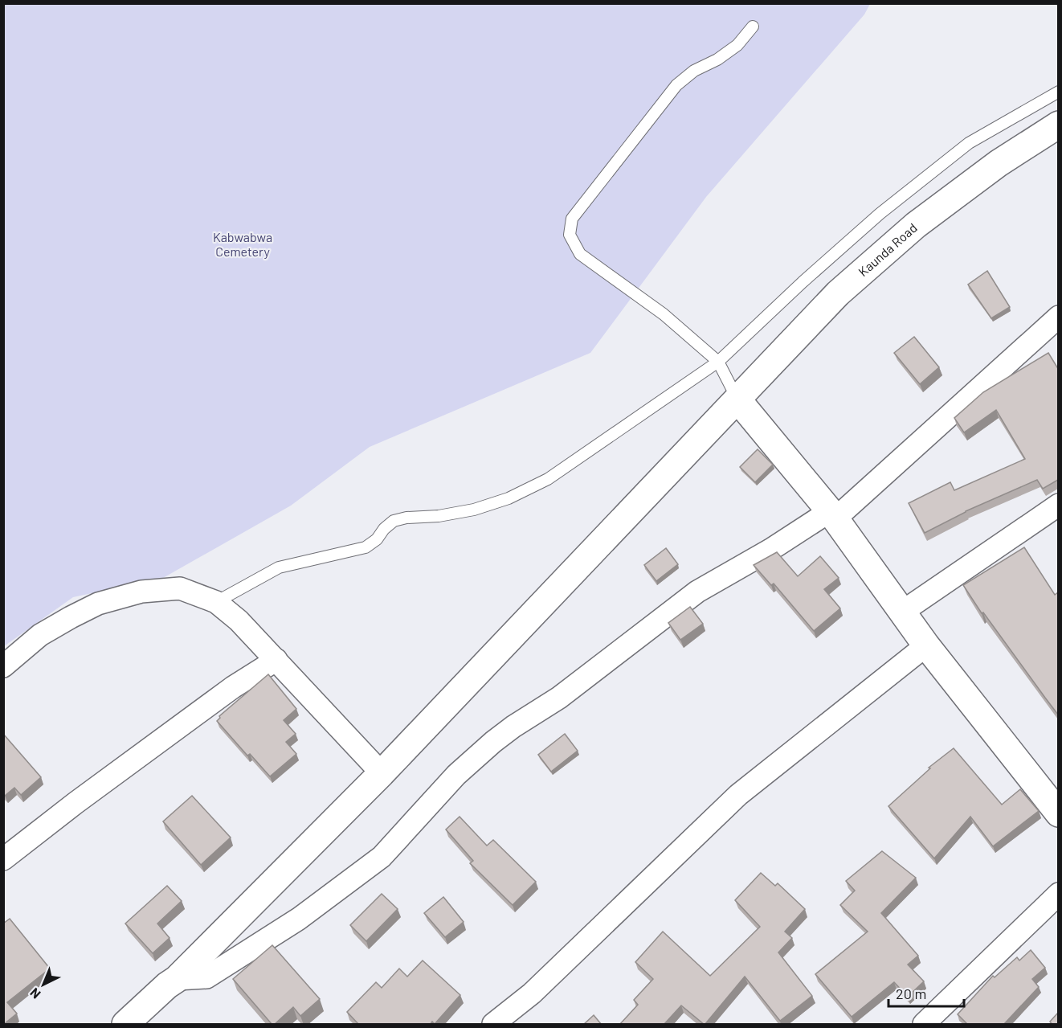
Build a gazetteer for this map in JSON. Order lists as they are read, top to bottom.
{
  "streets": {
    "street": ["Kaunda Road"]
  },
  "parks": ["Kabwabwa Cemetery"],
  "scale_bar": "20 m",
  "north": "bottom left"
}
